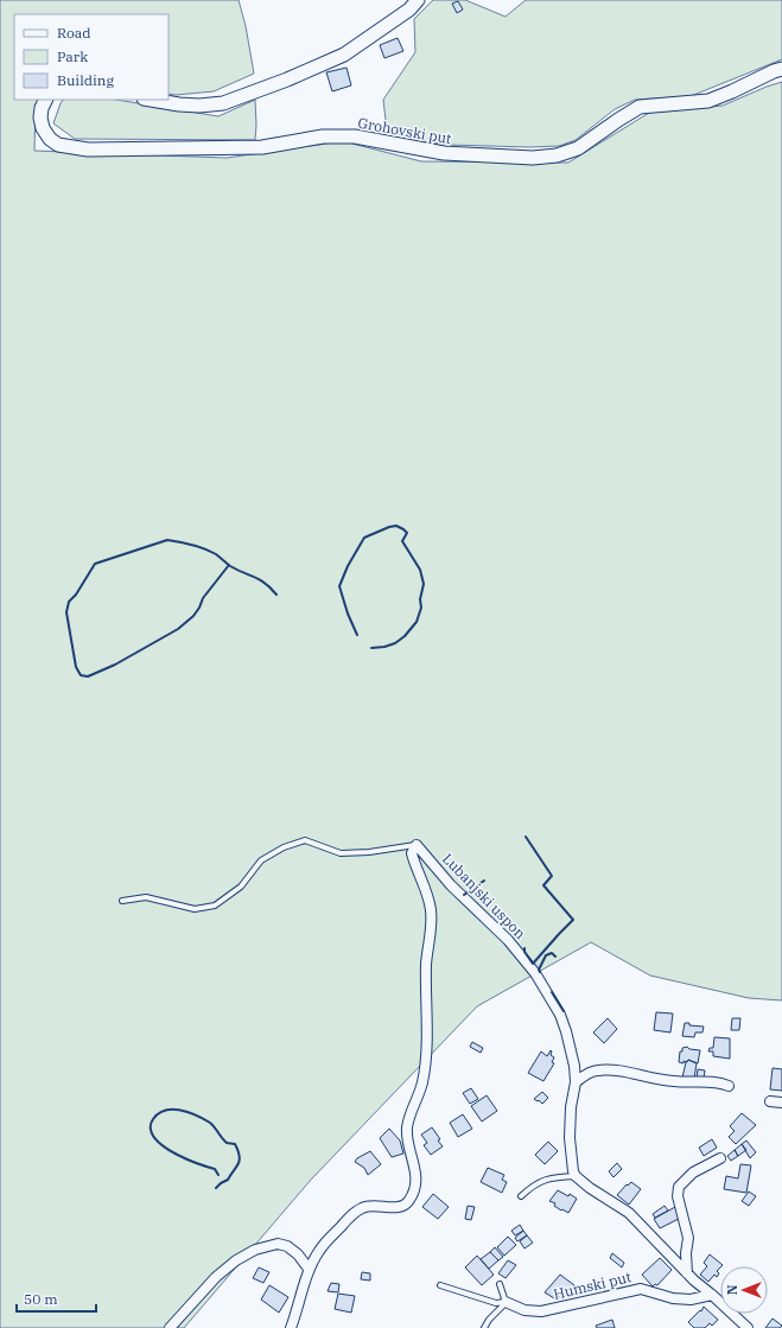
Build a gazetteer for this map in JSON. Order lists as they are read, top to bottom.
{
  "streets": {
    "main road": ["Grohovski put"],
    "street": ["Lubanjski uspon", "Humski put"]
  },
  "legend": ["Road", "Park", "Building"],
  "scale_bar": "50 m",
  "north": "left"
}
